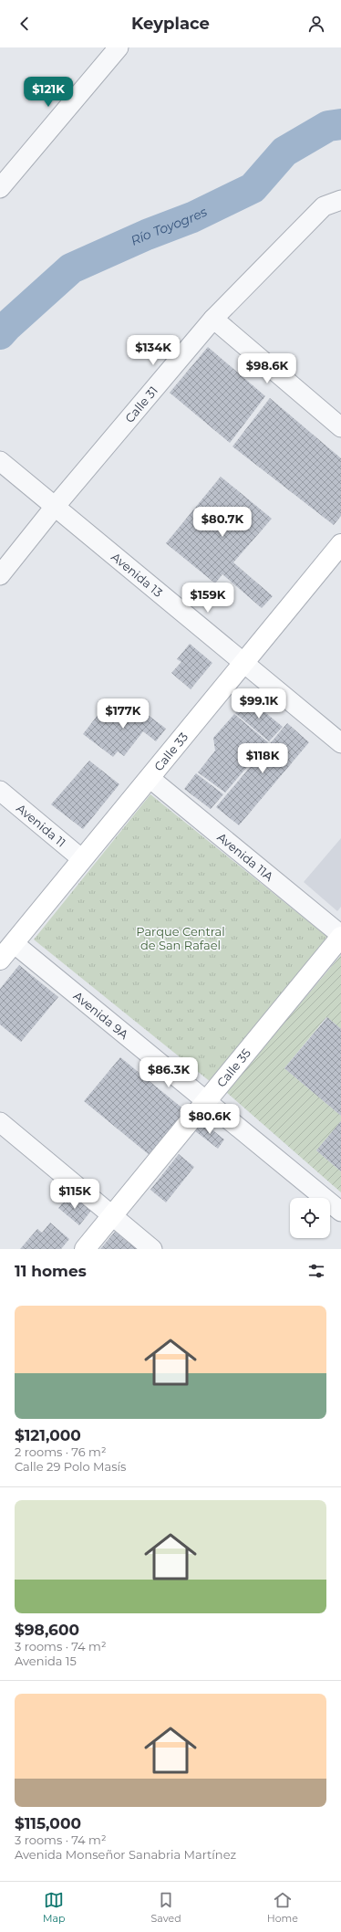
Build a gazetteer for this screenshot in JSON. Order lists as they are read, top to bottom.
{
  "streets": {
    "main road": ["Calle 33", "Calle 35"],
    "street": [
      "Calle 31",
      "Avenida 13",
      "Avenida 11",
      "Avenida 11A",
      "Avenida 9A"
    ]
  },
  "crossings": [
    ["Calle 31", "Avenida 13"],
    ["Avenida 13", "Calle 33"],
    ["Calle 33", "Avenida 11"],
    ["Calle 33", "Avenida 11A"],
    ["Calle 33", "Avenida 9A"],
    ["Avenida 11A", "Calle 35"],
    ["Avenida 9A", "Calle 35"]
  ],
  "water": ["Río Toyogres"],
  "parks": ["Parque Central de San Rafael"],
  "page": {
    "header": "Keyplace",
    "price": [
      "$121K",
      "$134K",
      "$98.6K",
      "$80.7K",
      "$159K",
      "$99.1K",
      "$177K",
      "$118K",
      "$86.3K",
      "$80.6K",
      "$115K"
    ],
    "heading": "11 homes",
    "list": [
      {
        "name": "$121,000",
        "note": "2 rooms · 76 m² · Calle 29 Polo Masís"
      },
      {
        "name": "$98,600",
        "note": "3 rooms · 74 m² · Avenida 15"
      },
      {
        "name": "$115,000",
        "note": "3 rooms · 74 m² · Avenida Monseñor Sanabria Martínez"
      }
    ],
    "tabs": ["Map", "Saved", "Home"]
  }
}
